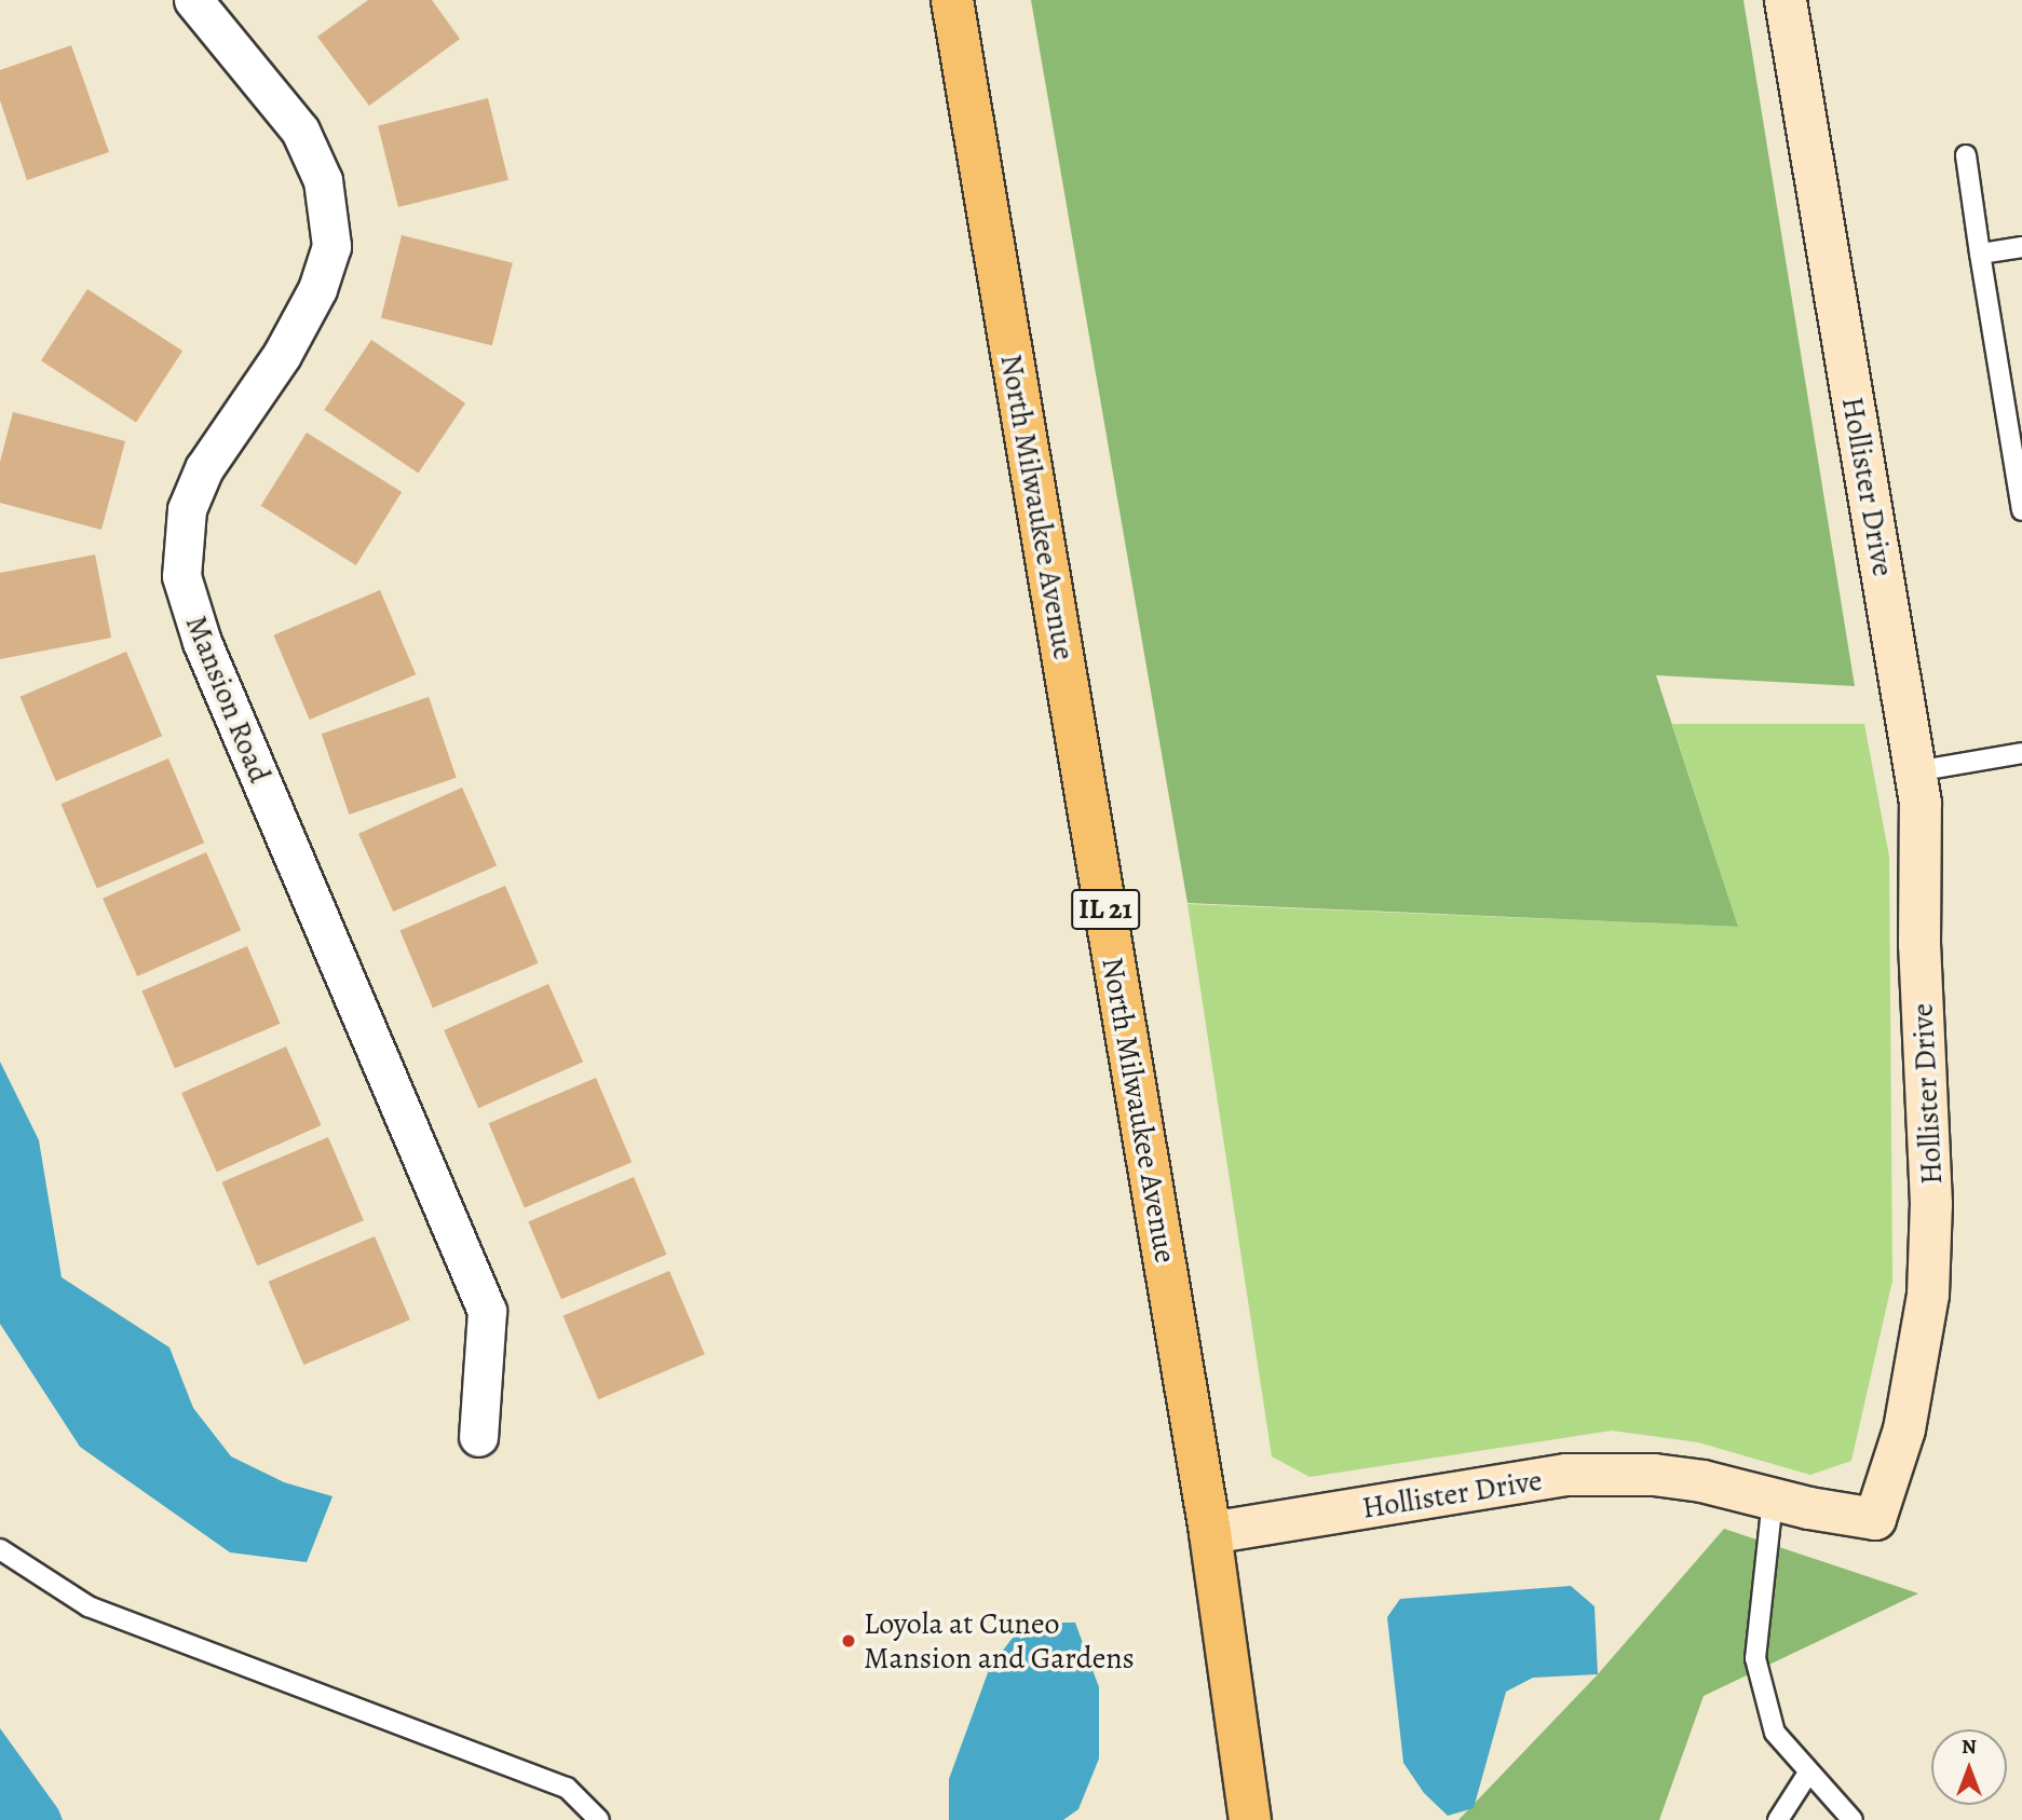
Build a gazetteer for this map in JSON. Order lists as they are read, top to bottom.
{
  "streets": {
    "main road": ["North Milwaukee Avenue", "IL 21"],
    "street": ["Hollister Drive", "Mansion Road"]
  },
  "crossings": [
    ["Hollister Drive", "North Milwaukee Avenue"]
  ],
  "places": ["Loyola at Cuneo Mansion and Gardens"],
  "north": "top"
}
